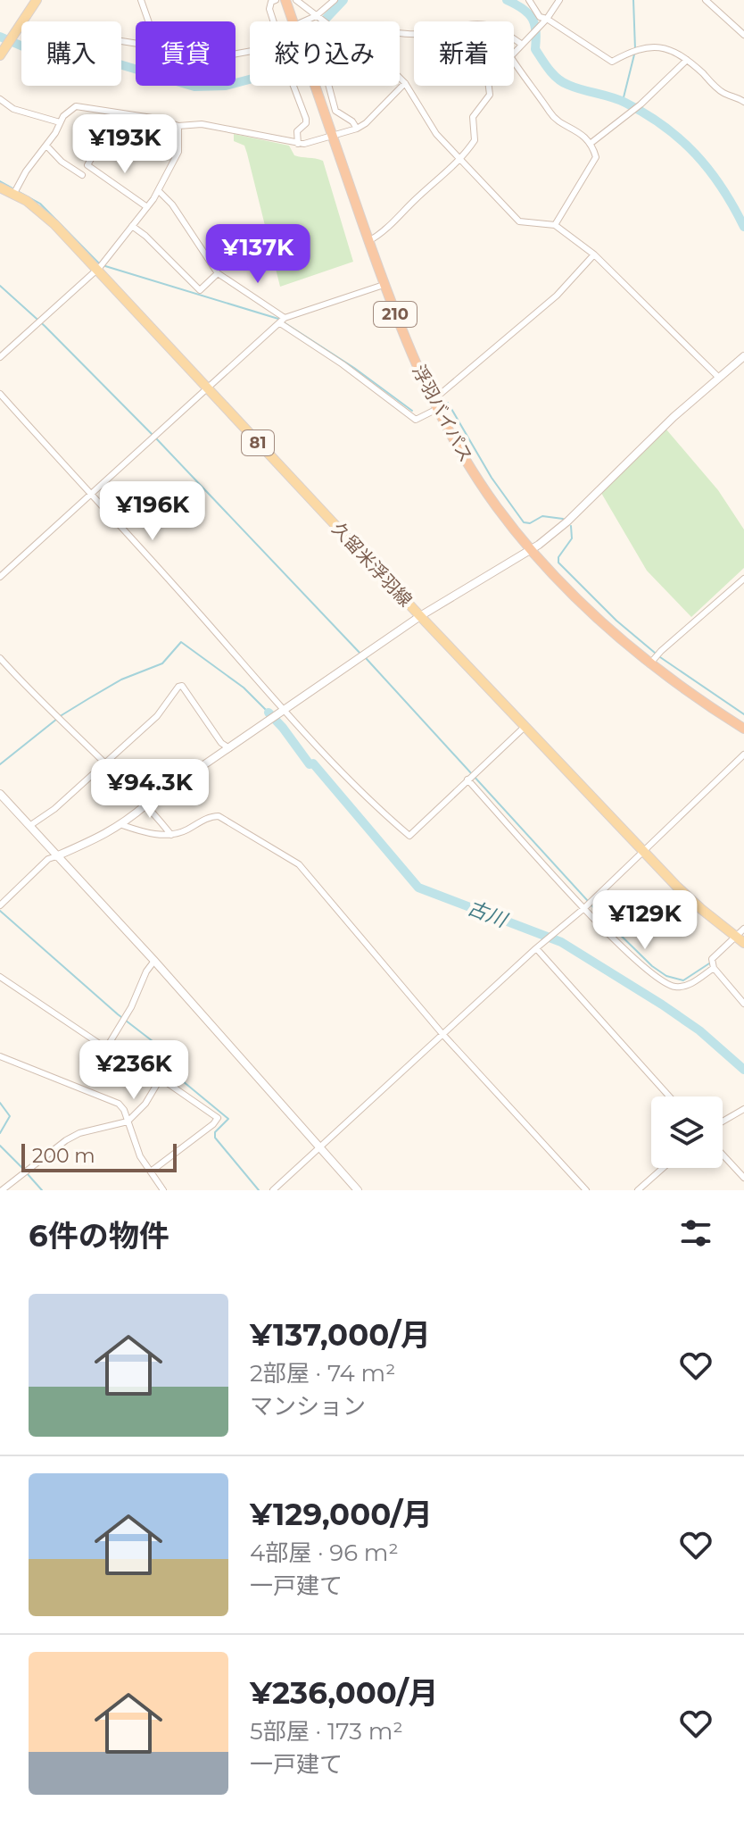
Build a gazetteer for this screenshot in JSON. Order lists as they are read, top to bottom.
{
  "streets": {
    "highway": ["210", "浮羽バイパス"],
    "main road": ["81", "久留米浮羽線"]
  },
  "water": ["古川"],
  "scale_bar": "200 m",
  "page": {
    "chip": [
      "購入",
      "賃貸",
      "絞り込み",
      "新着"
    ],
    "price": [
      "¥193K",
      "¥137K",
      "¥196K",
      "¥94.3K",
      "¥129K",
      "¥236K"
    ],
    "scale": "200 m",
    "heading": "6件の物件",
    "list": [
      {
        "name": "¥137,000/月",
        "note": "2部屋 · 74 m² · マンション"
      },
      {
        "name": "¥129,000/月",
        "note": "4部屋 · 96 m² · 一戸建て"
      },
      {
        "name": "¥236,000/月",
        "note": "5部屋 · 173 m² · 一戸建て"
      }
    ]
  }
}
